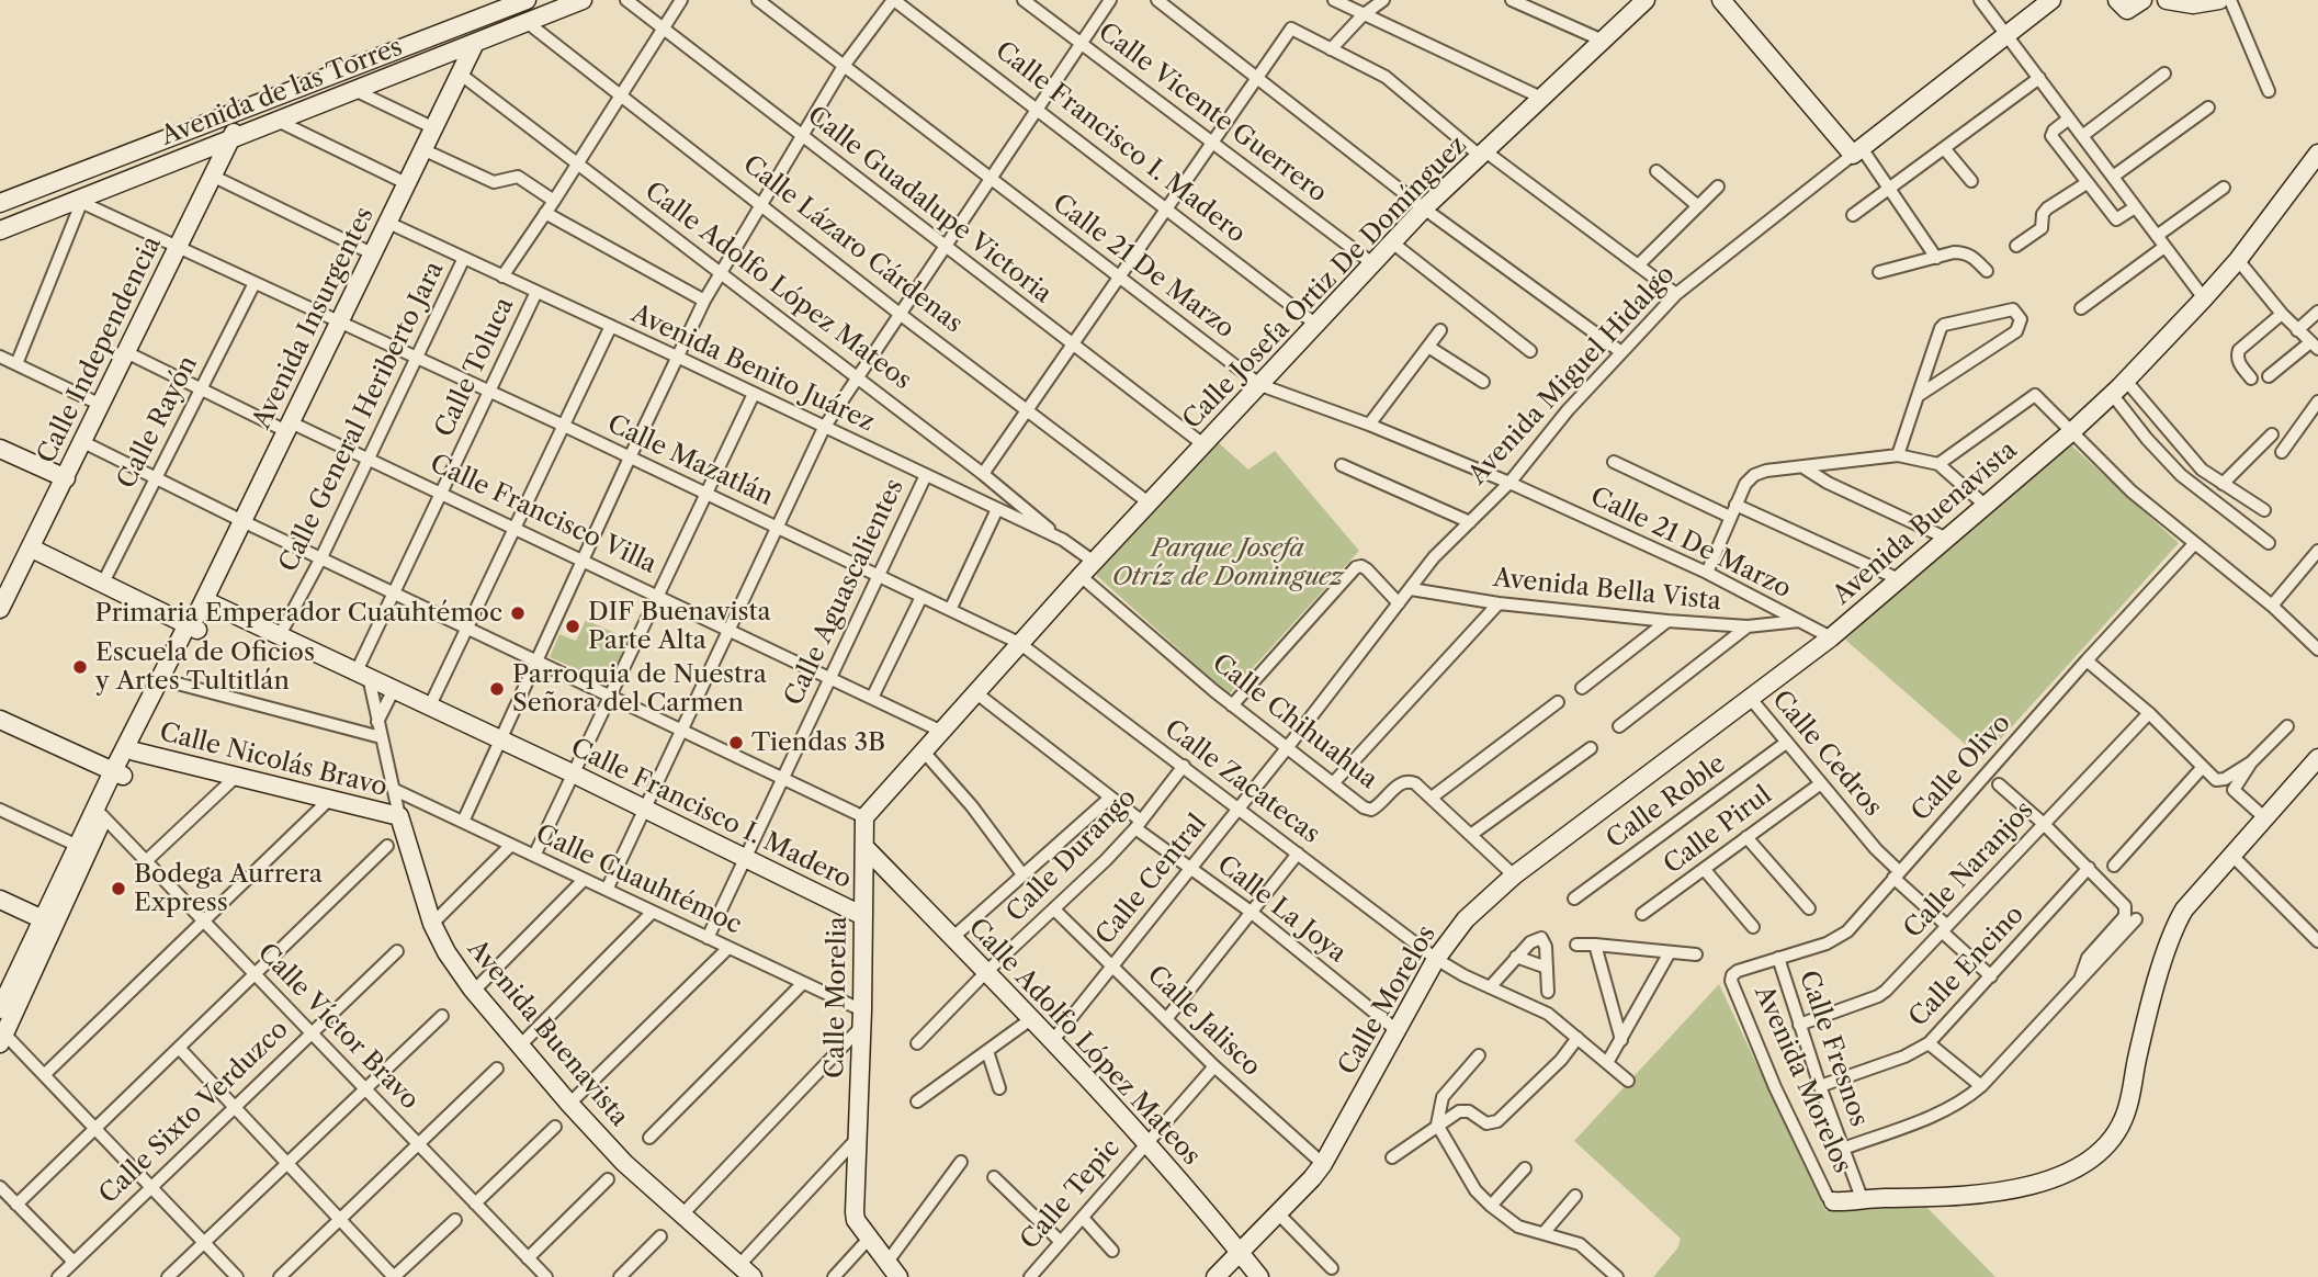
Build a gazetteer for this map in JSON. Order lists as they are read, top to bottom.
{
  "streets": {
    "street": [
      "Avenida de las Torres",
      "Calle Vicente Guerrero",
      "Calle Francisco I. Madero",
      "Calle Guadalupe Victoria",
      "Calle Lázaro Cárdenas",
      "Calle 21 De Marzo",
      "Calle Josefa Ortiz De Domínguez",
      "Calle Adolfo López Mateos",
      "Avenida Insurgentes",
      "Calle Independencia",
      "Calle Toluca",
      "Avenida Benito Juárez",
      "Avenida Miguel Hidalgo",
      "Calle General Heriberto Jara",
      "Calle Rayón",
      "Calle Mazatlán",
      "Calle Francisco Villa",
      "Avenida Buenavista",
      "Avenida Bella Vista",
      "Calle Aguascalientes",
      "Calle Chihuahua",
      "Calle Cedros",
      "Calle Nicolás Bravo",
      "Calle Olivo",
      "Calle Zacatecas",
      "Calle Roble",
      "Calle Pirul",
      "Calle Durango",
      "Calle Naranjos",
      "Calle Cuauhtémoc",
      "Calle Central",
      "Calle La Joya",
      "Calle Encino",
      "Calle Morelia",
      "Calle Morelos",
      "Calle Jalisco",
      "Calle Víctor Bravo",
      "Calle Fresnos",
      "Avenida Morelos",
      "Calle Sixto Verduzco",
      "Calle Tepic"
    ]
  },
  "crossings": [
    ["Avenida de las Torres", "Calle Lázaro Cárdenas"],
    ["Avenida de las Torres", "Avenida Insurgentes"],
    ["Avenida de las Torres", "Calle Independencia"],
    ["Avenida de las Torres", "Calle Mazatlán"],
    ["Calle Vicente Guerrero", "Calle Josefa Ortiz De Domínguez"],
    ["Calle Francisco I. Madero", "Calle Josefa Ortiz De Domínguez"],
    ["Calle Francisco I. Madero", "Avenida Insurgentes"],
    ["Calle Francisco I. Madero", "Calle Independencia"],
    ["Calle Francisco I. Madero", "Calle Toluca"],
    ["Calle Francisco I. Madero", "Calle General Heriberto Jara"],
    ["Calle Francisco I. Madero", "Calle Rayón"],
    ["Calle Francisco I. Madero", "Avenida Buenavista"],
    ["Calle Francisco I. Madero", "Calle Aguascalientes"],
    ["Calle Francisco I. Madero", "Calle Morelia"],
    ["Calle Guadalupe Victoria", "Calle Josefa Ortiz De Domínguez"],
    ["Calle Lázaro Cárdenas", "Calle Josefa Ortiz De Domínguez"],
    ["Calle 21 De Marzo", "Calle Josefa Ortiz De Domínguez"],
    ["Calle 21 De Marzo", "Avenida Miguel Hidalgo"],
    ["Calle 21 De Marzo", "Avenida Buenavista"],
    ["Calle 21 De Marzo", "Avenida Bella Vista"],
    ["Calle Josefa Ortiz De Domínguez", "Avenida Benito Juárez"],
    ["Calle Josefa Ortiz De Domínguez", "Calle Chihuahua"],
    ["Calle Adolfo López Mateos", "Avenida Insurgentes"],
    ["Calle Adolfo López Mateos", "Avenida Benito Juárez"],
    ["Calle Adolfo López Mateos", "Calle Durango"],
    ["Calle Adolfo López Mateos", "Calle Central"],
    ["Calle Adolfo López Mateos", "Calle Morelia"],
    ["Calle Adolfo López Mateos", "Calle Morelos"],
    ["Calle Adolfo López Mateos", "Calle Tepic"],
    ["Avenida Insurgentes", "Avenida Benito Juárez"],
    ["Avenida Insurgentes", "Calle Mazatlán"],
    ["Avenida Insurgentes", "Calle Francisco Villa"],
    ["Avenida Insurgentes", "Calle Nicolás Bravo"],
    ["Avenida Insurgentes", "Calle Víctor Bravo"],
    ["Calle Independencia", "Calle Mazatlán"],
    ["Calle Independencia", "Calle Francisco Villa"],
    ["Calle Toluca", "Avenida Benito Juárez"],
    ["Calle Toluca", "Calle Mazatlán"],
    ["Calle Toluca", "Calle Francisco Villa"],
    ["Calle Toluca", "Avenida Buenavista"],
    ["Avenida Benito Juárez", "Calle General Heriberto Jara"],
    ["Avenida Benito Juárez", "Calle Aguascalientes"],
    ["Avenida Miguel Hidalgo", "Avenida Bella Vista"],
    ["Avenida Miguel Hidalgo", "Calle Chihuahua"],
    ["Avenida Miguel Hidalgo", "Calle Central"],
    ["Calle General Heriberto Jara", "Calle Mazatlán"],
    ["Calle General Heriberto Jara", "Calle Francisco Villa"],
    ["Calle Rayón", "Calle Mazatlán"],
    ["Calle Rayón", "Calle Francisco Villa"],
    ["Calle Mazatlán", "Calle Aguascalientes"],
    ["Calle Mazatlán", "Calle Zacatecas"],
    ["Calle Francisco Villa", "Calle Aguascalientes"],
    ["Avenida Buenavista", "Calle Chihuahua"],
    ["Avenida Buenavista", "Calle Cedros"],
    ["Avenida Buenavista", "Calle Nicolás Bravo"],
    ["Avenida Buenavista", "Calle Cuauhtémoc"],
    ["Avenida Buenavista", "Calle Morelos"],
    ["Calle Aguascalientes", "Calle Cuauhtémoc"],
    ["Calle Chihuahua", "Calle Central"],
    ["Calle Chihuahua", "Calle Morelos"],
    ["Calle Cedros", "Calle Olivo"],
    ["Calle Cedros", "Calle Roble"],
    ["Calle Cedros", "Calle Pirul"],
    ["Calle Cedros", "Calle Naranjos"],
    ["Calle Cedros", "Calle Encino"],
    ["Calle Olivo", "Calle Fresnos"],
    ["Calle Olivo", "Avenida Morelos"],
    ["Calle Zacatecas", "Calle Durango"],
    ["Calle Zacatecas", "Calle Central"],
    ["Calle Zacatecas", "Calle Morelos"],
    ["Calle Durango", "Calle La Joya"],
    ["Calle Durango", "Calle Jalisco"],
    ["Calle Naranjos", "Calle Fresnos"],
    ["Calle Cuauhtémoc", "Calle Morelia"],
    ["Calle Central", "Calle La Joya"],
    ["Calle Central", "Calle Jalisco"],
    ["Calle La Joya", "Calle Morelos"],
    ["Calle Encino", "Calle Fresnos"],
    ["Calle Morelos", "Calle Jalisco"],
    ["Calle Jalisco", "Calle Tepic"],
    ["Calle Víctor Bravo", "Calle Sixto Verduzco"],
    ["Calle Fresnos", "Avenida Morelos"]
  ],
  "parks": ["Parque Josefa Otríz de Dominguez"],
  "places": [
    "Primaria Emperador Cuauhtémoc",
    "DIF Buenavista Parte Alta",
    "Escuela de Oficios y Artes Tultitlán",
    "Parroquia de Nuestra Señora del Carmen",
    "Tiendas 3B",
    "Bodega Aurrera Express"
  ]
}
